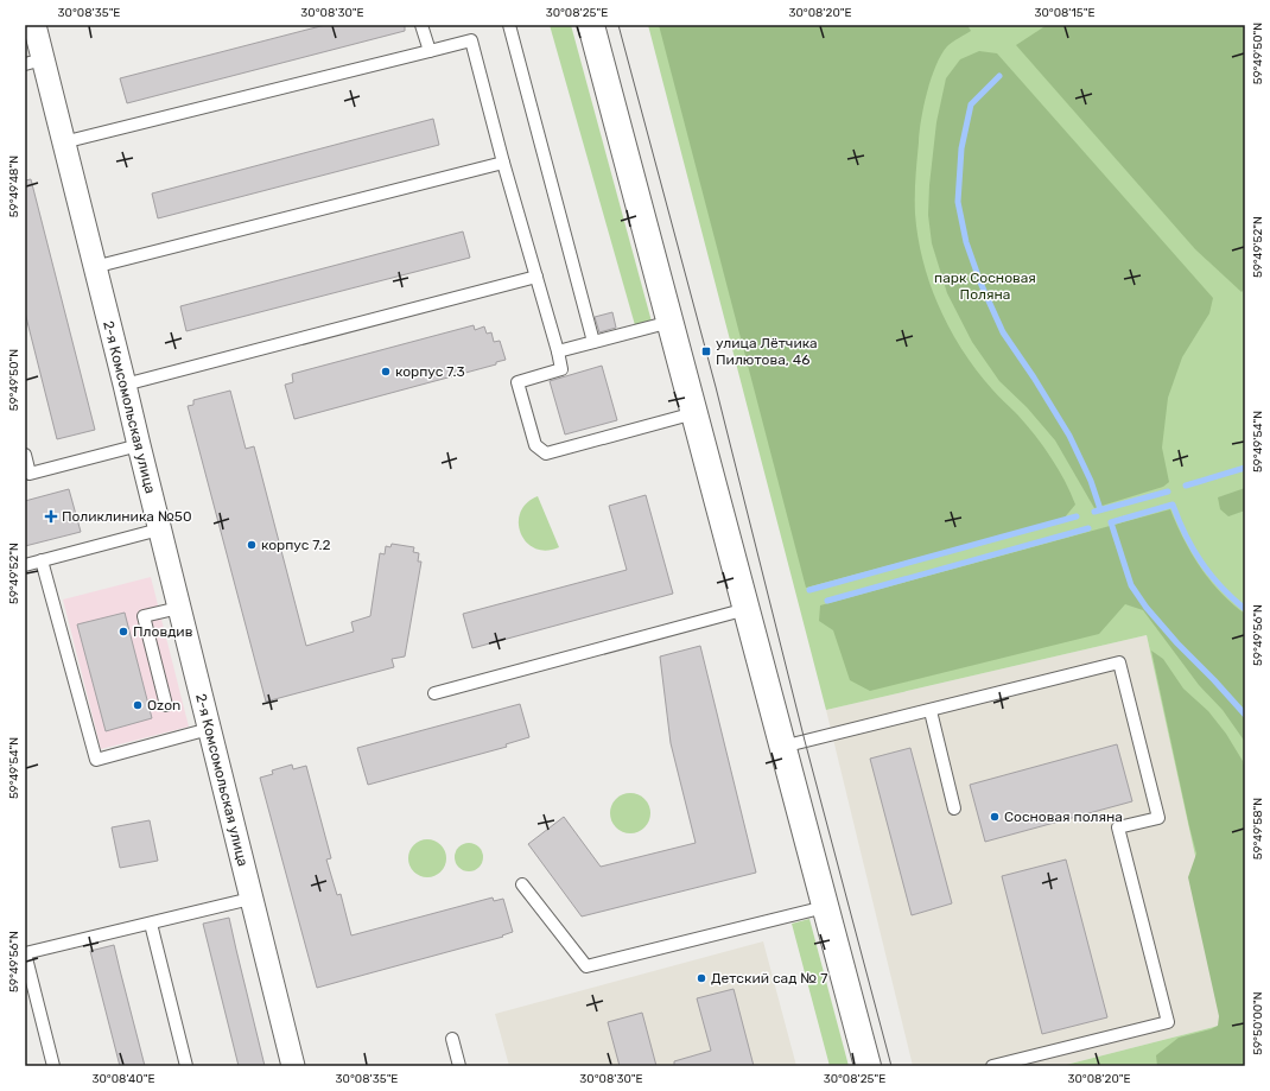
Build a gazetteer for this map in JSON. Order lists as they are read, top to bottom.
{
  "streets": {
    "street": ["2-я Комсомольская улица"]
  },
  "parks": ["парк Сосновая Поляна"],
  "places": {
    "transit": ["улица Лётчика Пилютова, 46"],
    "other": [
      "корпус 7.3",
      "корпус 7.2",
      "Пловдив",
      "Ozon",
      "Сосновая поляна",
      "Детский сад № 7"
    ],
    "health": ["Поликлиника №50"]
  },
  "coordinates": [
    "30°08'35\"E",
    "30°08'30\"E",
    "30°08'25\"E",
    "30°08'20\"E",
    "30°08'15\"E",
    "59°49'50\"N",
    "59°49'48\"N",
    "59°49'52\"N",
    "59°49'54\"N",
    "59°49'56\"N",
    "59°49'58\"N",
    "59°50'00\"N",
    "30°08'40\"E"
  ]
}
